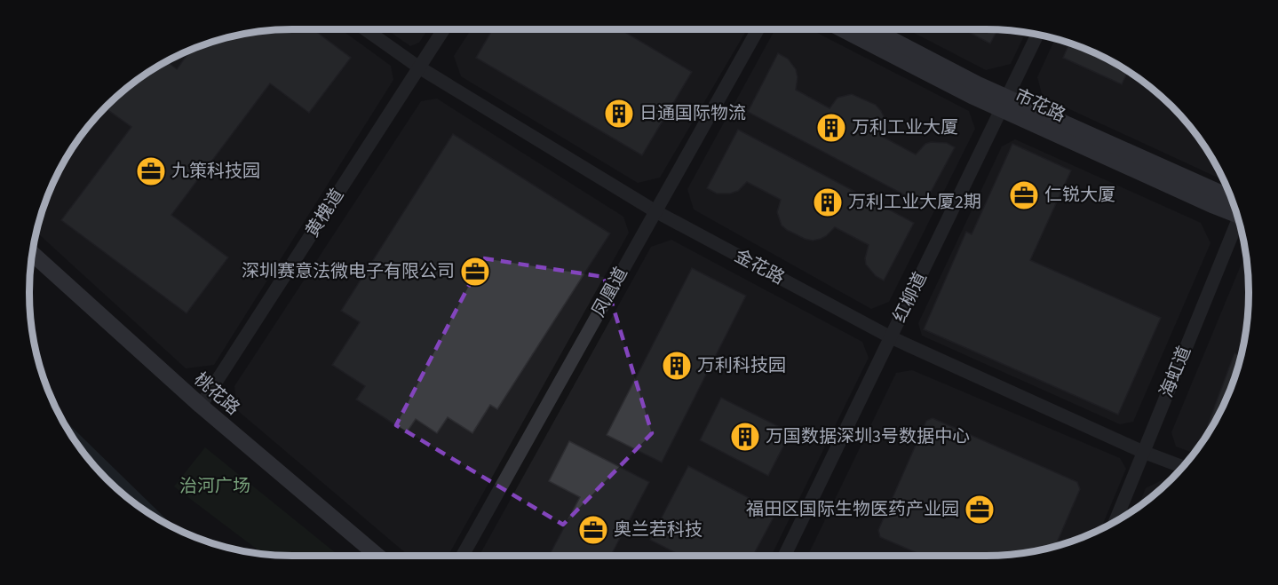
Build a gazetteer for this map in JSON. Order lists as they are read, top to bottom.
{
  "streets": {
    "main road": ["市花路", "桃花路"],
    "street": [
      "黄槐道",
      "金花路",
      "凤凰道",
      "红柳道",
      "海虹道"
    ]
  },
  "crossings": [
    ["市花路", "红柳道"],
    ["黄槐道", "金花路"],
    ["黄槐道", "桃花路"],
    ["金花路", "凤凰道"],
    ["金花路", "红柳道"],
    ["金花路", "海虹道"]
  ],
  "parks": ["治河广场"],
  "places": {
    "building": [
      "日通国际物流",
      "万利工业大厦",
      "万利工业大厦2期",
      "万利科技园",
      "万国数据深圳3号数据中心"
    ],
    "office": [
      "九策科技园",
      "仁锐大厦",
      "深圳赛意法微电子有限公司",
      "福田区国际生物医药产业园",
      "奥兰若科技"
    ]
  }
}
